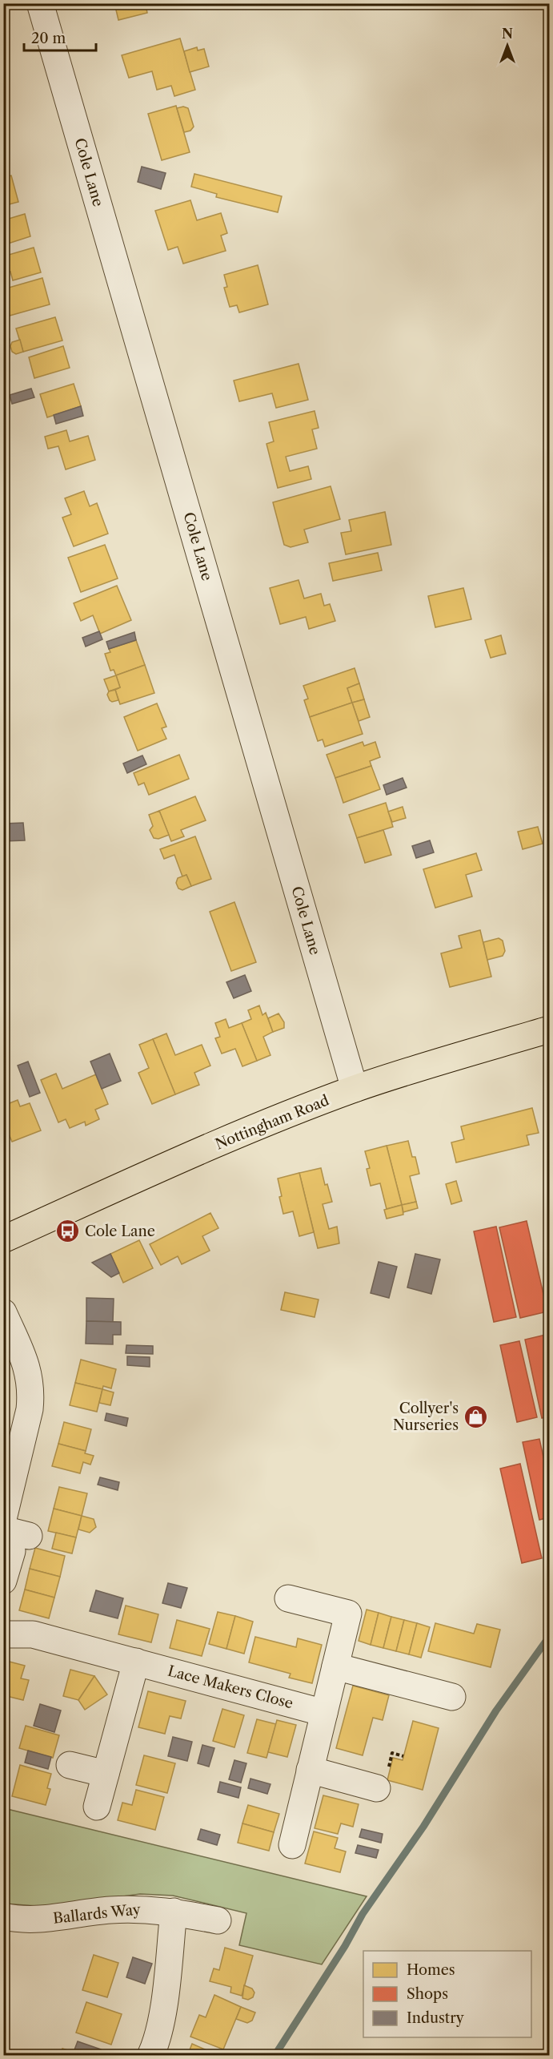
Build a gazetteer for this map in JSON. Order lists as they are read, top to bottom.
{
  "streets": {
    "main road": ["Nottingham Road"],
    "street": ["Cole Lane", "Lace Makers Close", "Ballards Way"]
  },
  "crossings": [
    ["Cole Lane", "Nottingham Road"]
  ],
  "places": {
    "bus stop": ["Cole Lane"],
    "shop": ["Collyer's Nurseries"]
  },
  "legend": ["Homes", "Shops", "Industry"],
  "scale_bar": "20 m",
  "north": "top"
}
